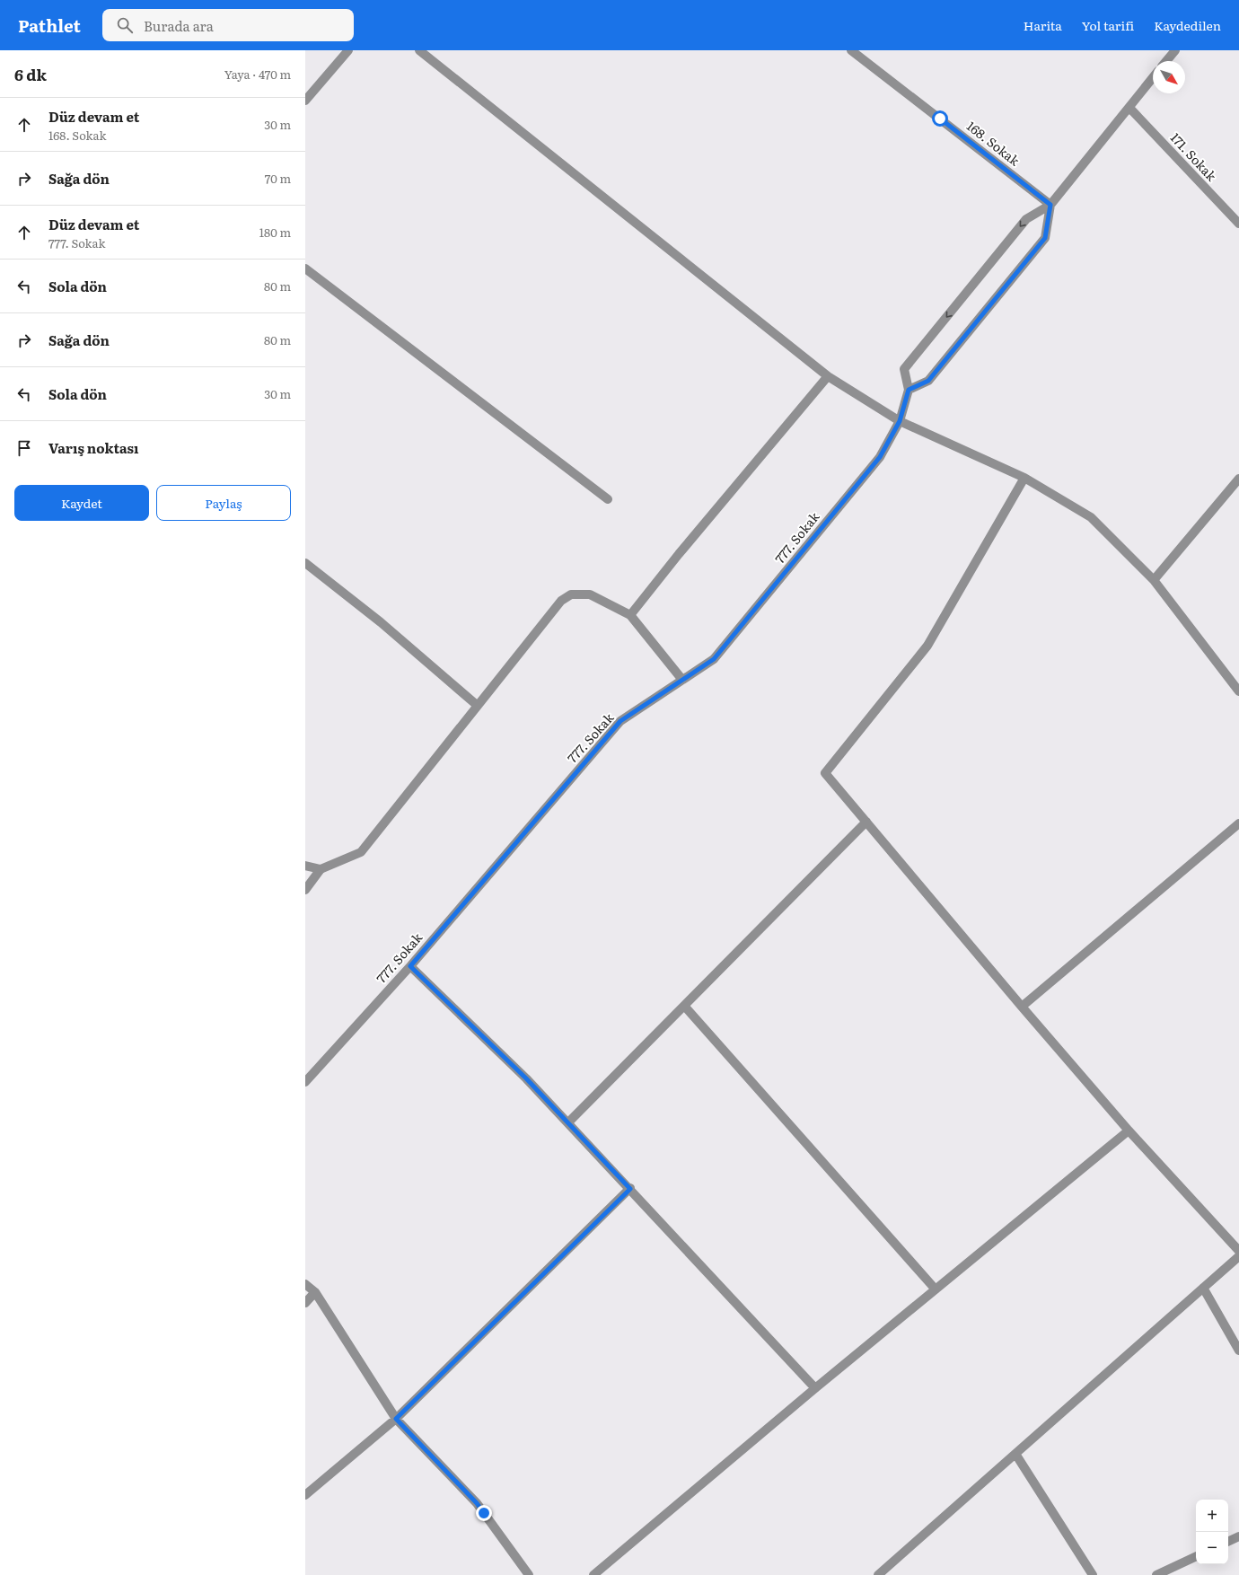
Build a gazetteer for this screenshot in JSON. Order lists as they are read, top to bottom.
{
  "streets": {
    "street": ["168. Sokak", "171. Sokak", "777. Sokak"]
  },
  "north": "bottom right",
  "page": {
    "header": "Pathlet",
    "search": "Burada ara",
    "nav": ["Harita", "Yol tarifi", "Kaydedilen"],
    "heading": ["6 dk", "Yaya · 470 m"],
    "list": [
      ["Düz devam et", "168. Sokak", "30 m"],
      ["Sağa dön", "70 m"],
      ["Düz devam et", "777. Sokak", "180 m"],
      ["Sola dön", "80 m"],
      ["Sağa dön", "80 m"],
      ["Sola dön", "30 m"],
      "Varış noktası"
    ],
    "buttons": ["Kaydet", "Paylaş"],
    "map_buttons": ["+", "−"]
  }
}
